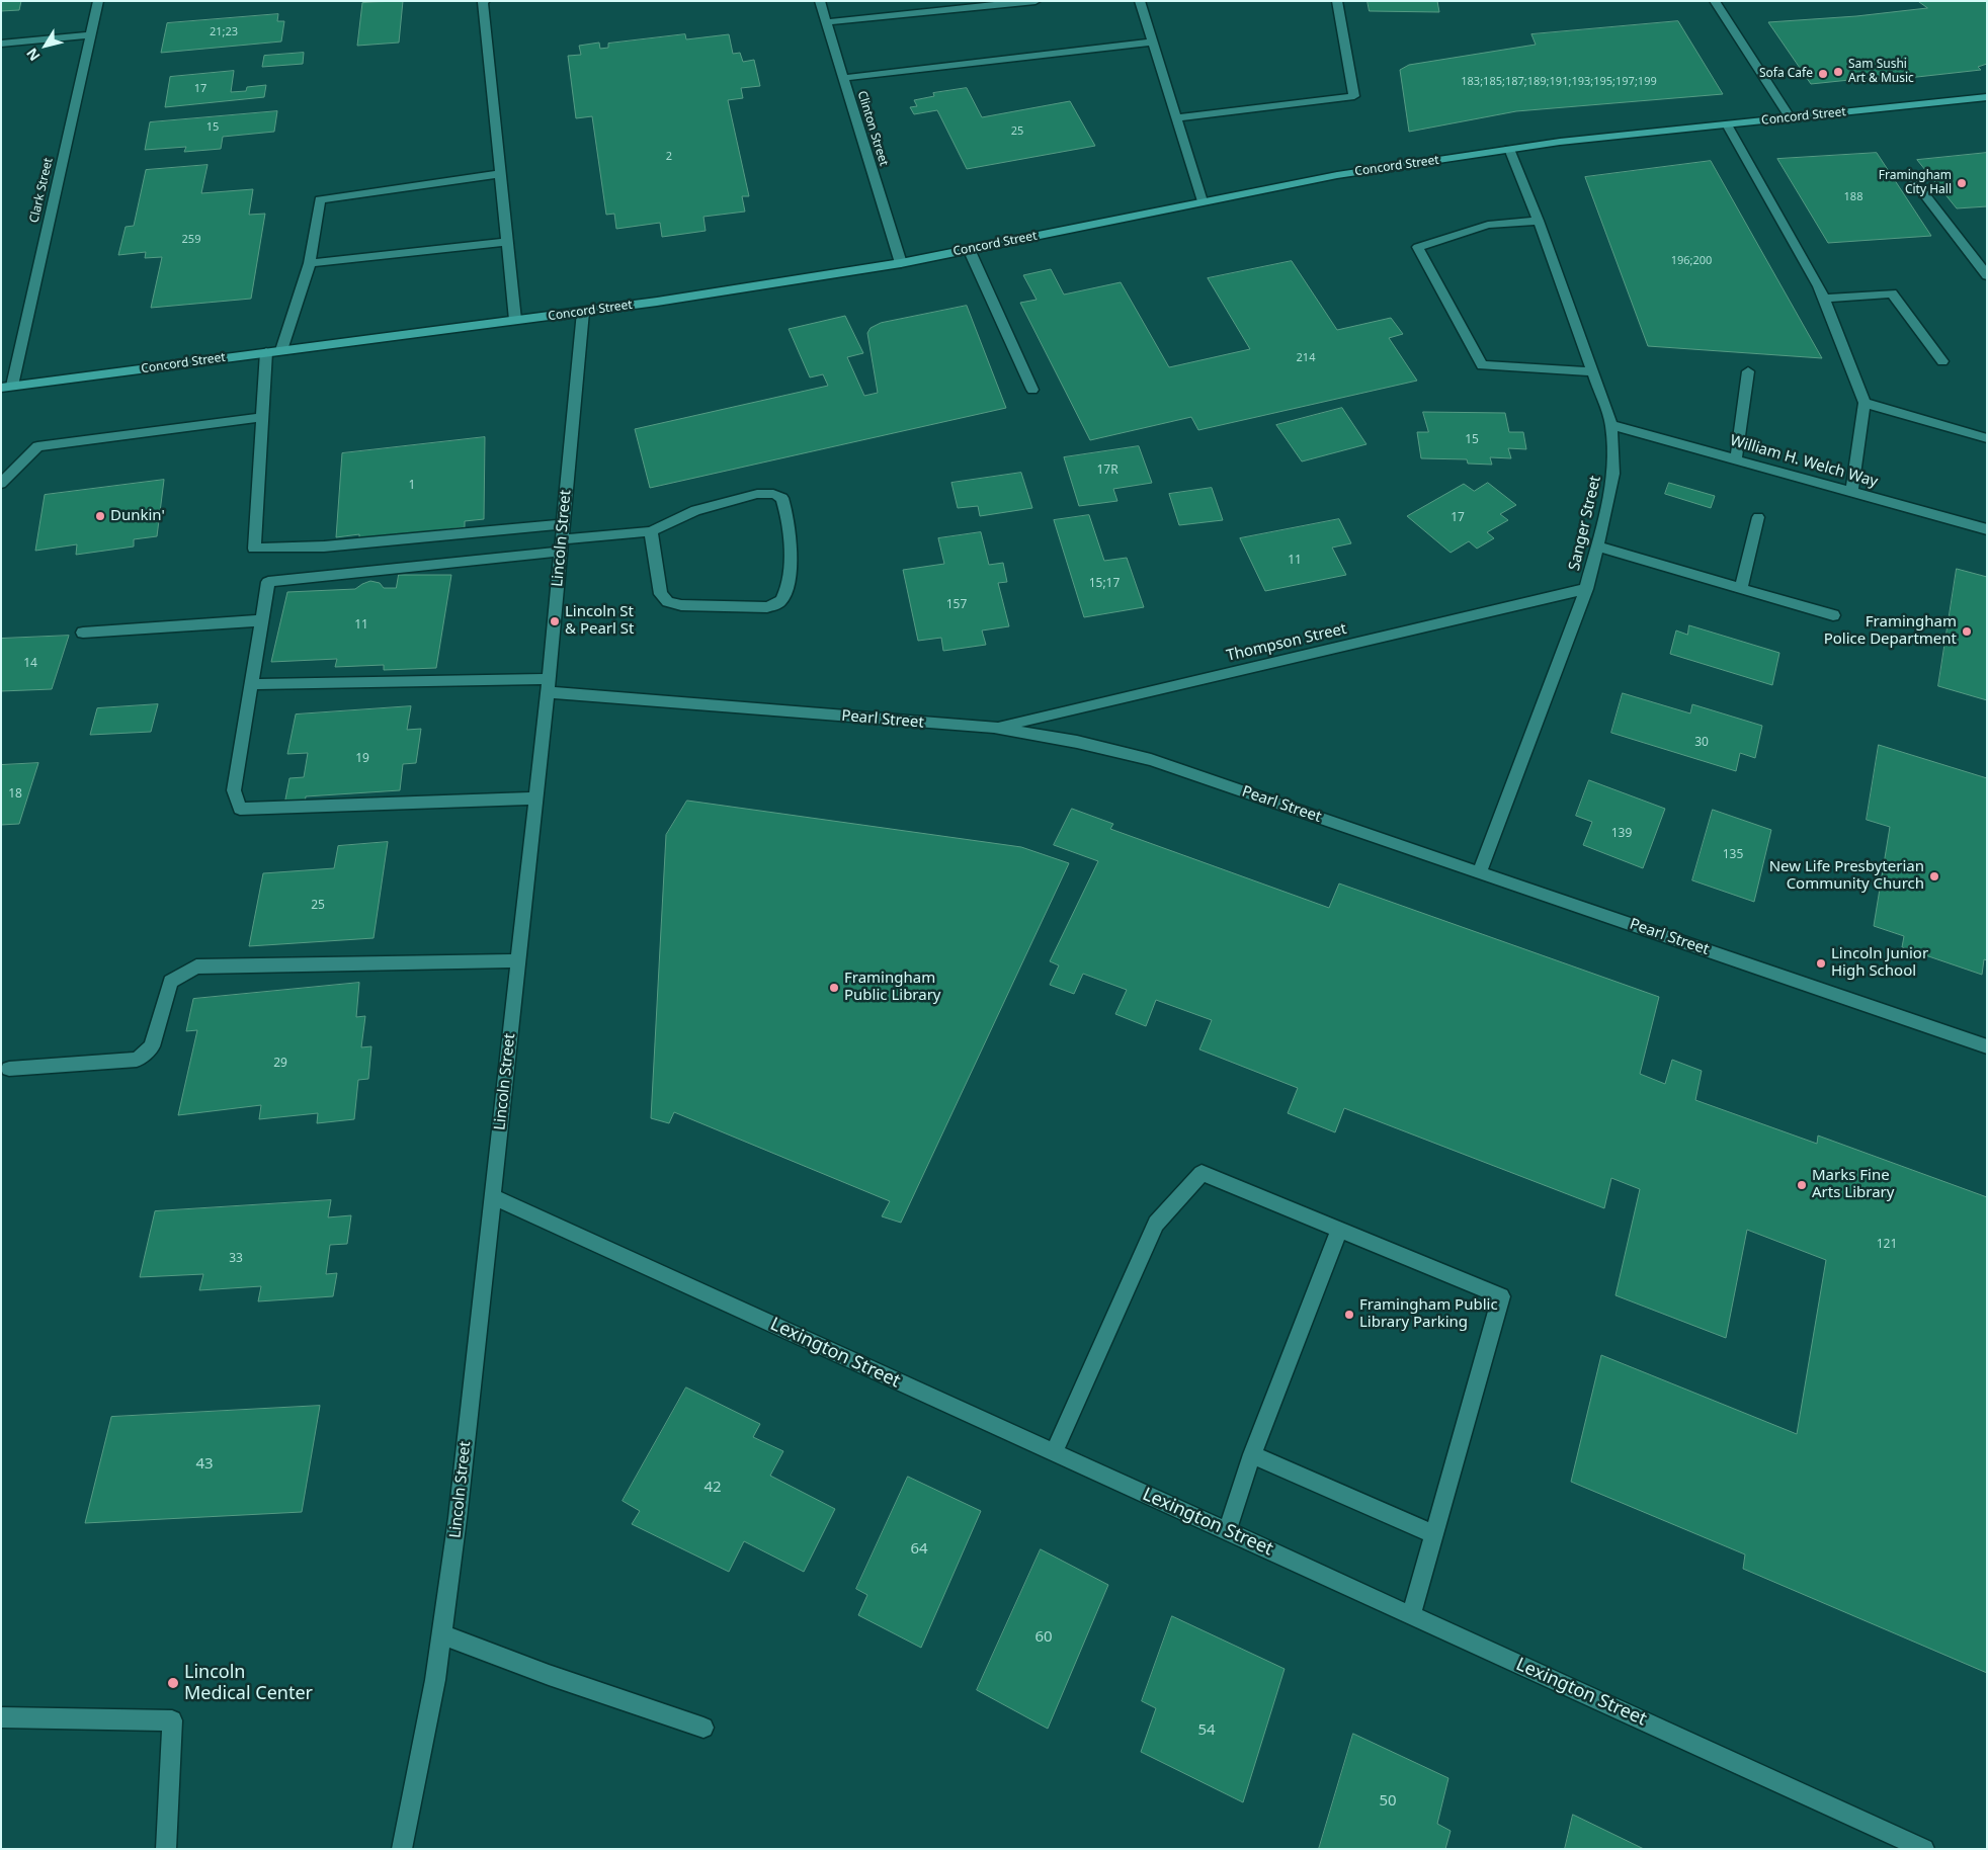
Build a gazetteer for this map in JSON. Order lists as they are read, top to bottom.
{
  "streets": {
    "main road": ["Concord Street"],
    "street": [
      "Clinton Street",
      "Clark Street",
      "William H. Welch Way",
      "Sanger Street",
      "Lincoln Street",
      "Thompson Street",
      "Pearl Street",
      "Lexington Street"
    ]
  },
  "crossings": [
    ["Concord Street", "Clinton Street"],
    ["Concord Street", "Clark Street"],
    ["Concord Street", "Sanger Street"],
    ["Concord Street", "Lincoln Street"],
    ["William H. Welch Way", "Sanger Street"],
    ["Sanger Street", "Thompson Street"],
    ["Sanger Street", "Pearl Street"],
    ["Lincoln Street", "Pearl Street"],
    ["Lincoln Street", "Lexington Street"],
    ["Thompson Street", "Pearl Street"]
  ],
  "places": [
    "Sam Sushi Art & Music",
    "Sofa Cafe",
    "Framingham City Hall",
    "Dunkin'",
    "Lincoln St & Pearl St",
    "Framingham Police Department",
    "New Life Presbyterian Community Church",
    "Lincoln Junior High School",
    "Framingham Public Library",
    "Marks Fine Arts Library",
    "Framingham Public Library Parking",
    "Lincoln Medical Center"
  ],
  "house_numbers": [
    "21;23",
    "183;185;187;189;191;193;195;197;199",
    "17",
    "15",
    "25",
    "2",
    "188",
    "259",
    "196;200",
    "214",
    "15",
    "17R",
    "1",
    "17",
    "11",
    "15;17",
    "157",
    "11",
    "14",
    "30",
    "19",
    "18",
    "139",
    "135",
    "25",
    "29",
    "121",
    "33",
    "43",
    "42",
    "64",
    "60",
    "54",
    "50"
  ],
  "north": "bottom left"
}
